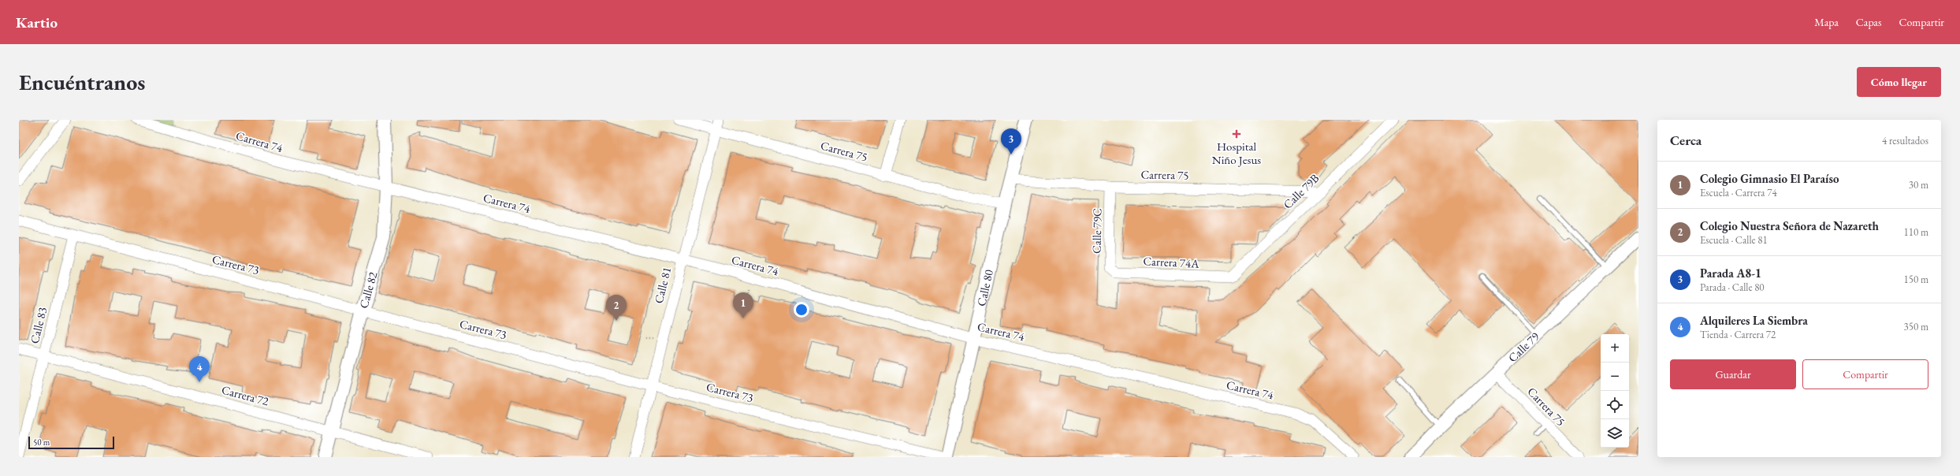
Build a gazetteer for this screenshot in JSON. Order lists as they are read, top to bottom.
{
  "streets": {
    "street": [
      "Carrera 74",
      "Carrera 75",
      "Calle 79B",
      "Calle 79C",
      "Carrera 74A",
      "Carrera 73",
      "Calle 81",
      "Calle 80",
      "Calle 82",
      "Calle 83",
      "Calle 79",
      "Carrera 72"
    ]
  },
  "crossings": [
    ["Carrera 74", "Calle 81"],
    ["Carrera 74", "Calle 80"],
    ["Carrera 74", "Calle 82"],
    ["Carrera 75", "Calle 79B"],
    ["Carrera 75", "Calle 79C"],
    ["Carrera 75", "Calle 81"],
    ["Carrera 75", "Calle 80"],
    ["Carrera 75", "Calle 79"],
    ["Calle 79B", "Carrera 74A"],
    ["Calle 79C", "Carrera 74A"],
    ["Carrera 73", "Calle 81"],
    ["Carrera 73", "Calle 82"],
    ["Carrera 73", "Calle 83"],
    ["Calle 82", "Carrera 72"],
    ["Calle 83", "Carrera 72"]
  ],
  "places": {
    "health": ["Hospital Niño Jesus"]
  },
  "scale_bar": "50 m",
  "page": {
    "header": "Kartio",
    "nav": ["Mapa", "Capas", "Compartir"],
    "buttons": [
      "Cómo llegar",
      ["Guardar", "Compartir"]
    ],
    "title": "Encuéntranos",
    "heading": ["Cerca", "4 resultados"],
    "pins": [
      "3",
      "1",
      "2",
      "4"
    ],
    "list": [
      {
        "mark": "1",
        "name": "Colegio Gimnasio El Paraíso",
        "note": "Escuela · Carrera 74",
        "value": "30 m"
      },
      {
        "mark": "2",
        "name": "Colegio Nuestra Señora de Nazareth",
        "note": "Escuela · Calle 81",
        "value": "110 m"
      },
      {
        "mark": "3",
        "name": "Parada A8-1",
        "note": "Parada · Calle 80",
        "value": "150 m"
      },
      {
        "mark": "4",
        "name": "Alquileres La Siembra",
        "note": "Tienda · Carrera 72",
        "value": "350 m"
      }
    ],
    "map_buttons": ["+", "−"],
    "scale": "50 m"
  }
}
